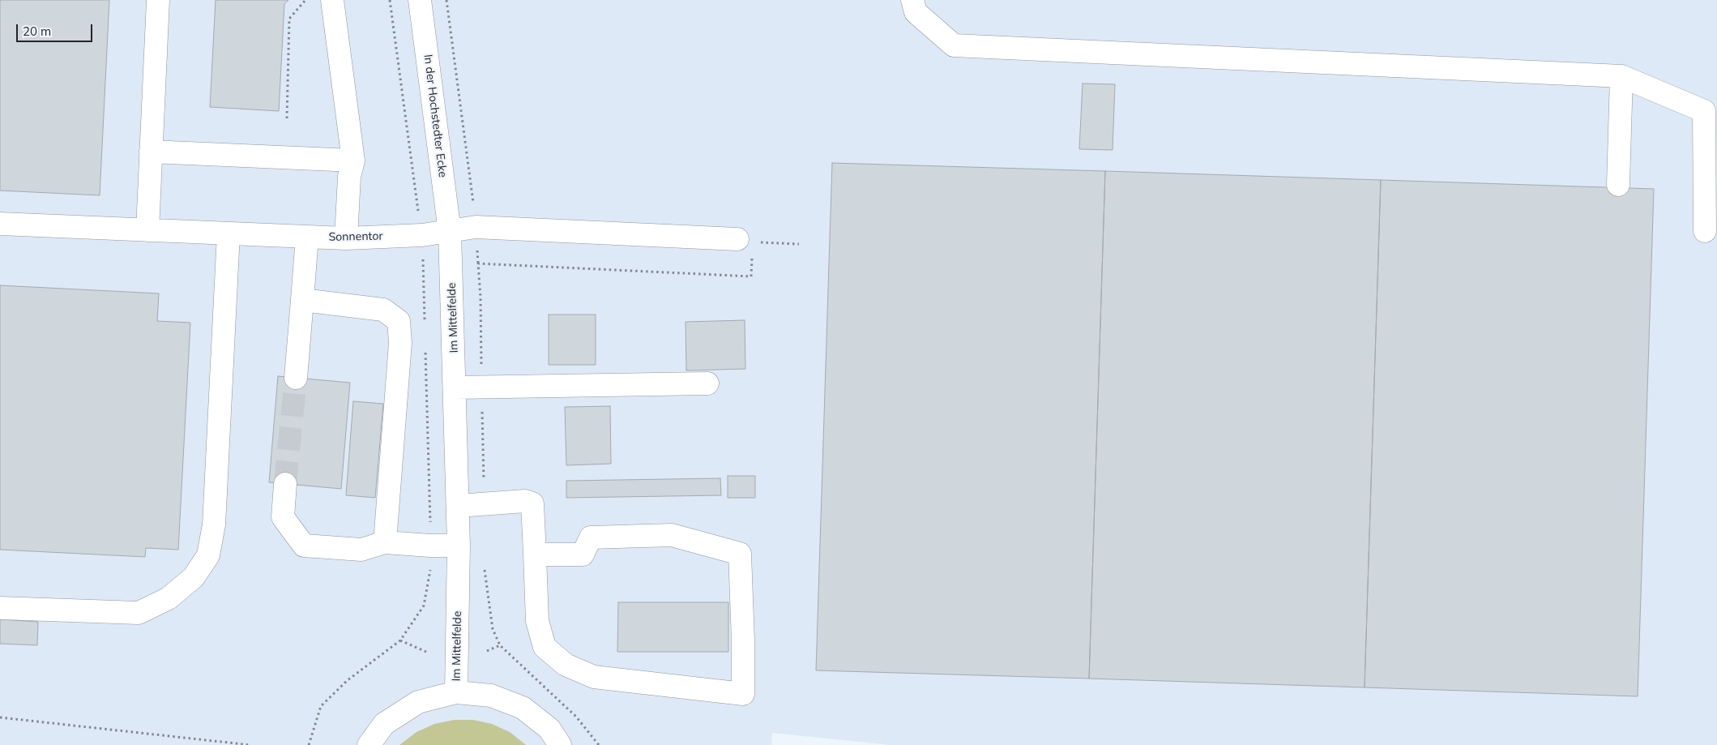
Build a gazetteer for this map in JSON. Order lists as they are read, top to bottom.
{
  "streets": {
    "street": ["In der Hochstedter Ecke", "Sonnentor", "Im Mittelfelde"]
  },
  "crossings": [
    ["In der Hochstedter Ecke", "Sonnentor"],
    ["In der Hochstedter Ecke", "Im Mittelfelde"],
    ["Sonnentor", "Im Mittelfelde"]
  ],
  "scale_bar": "20 m"
}
